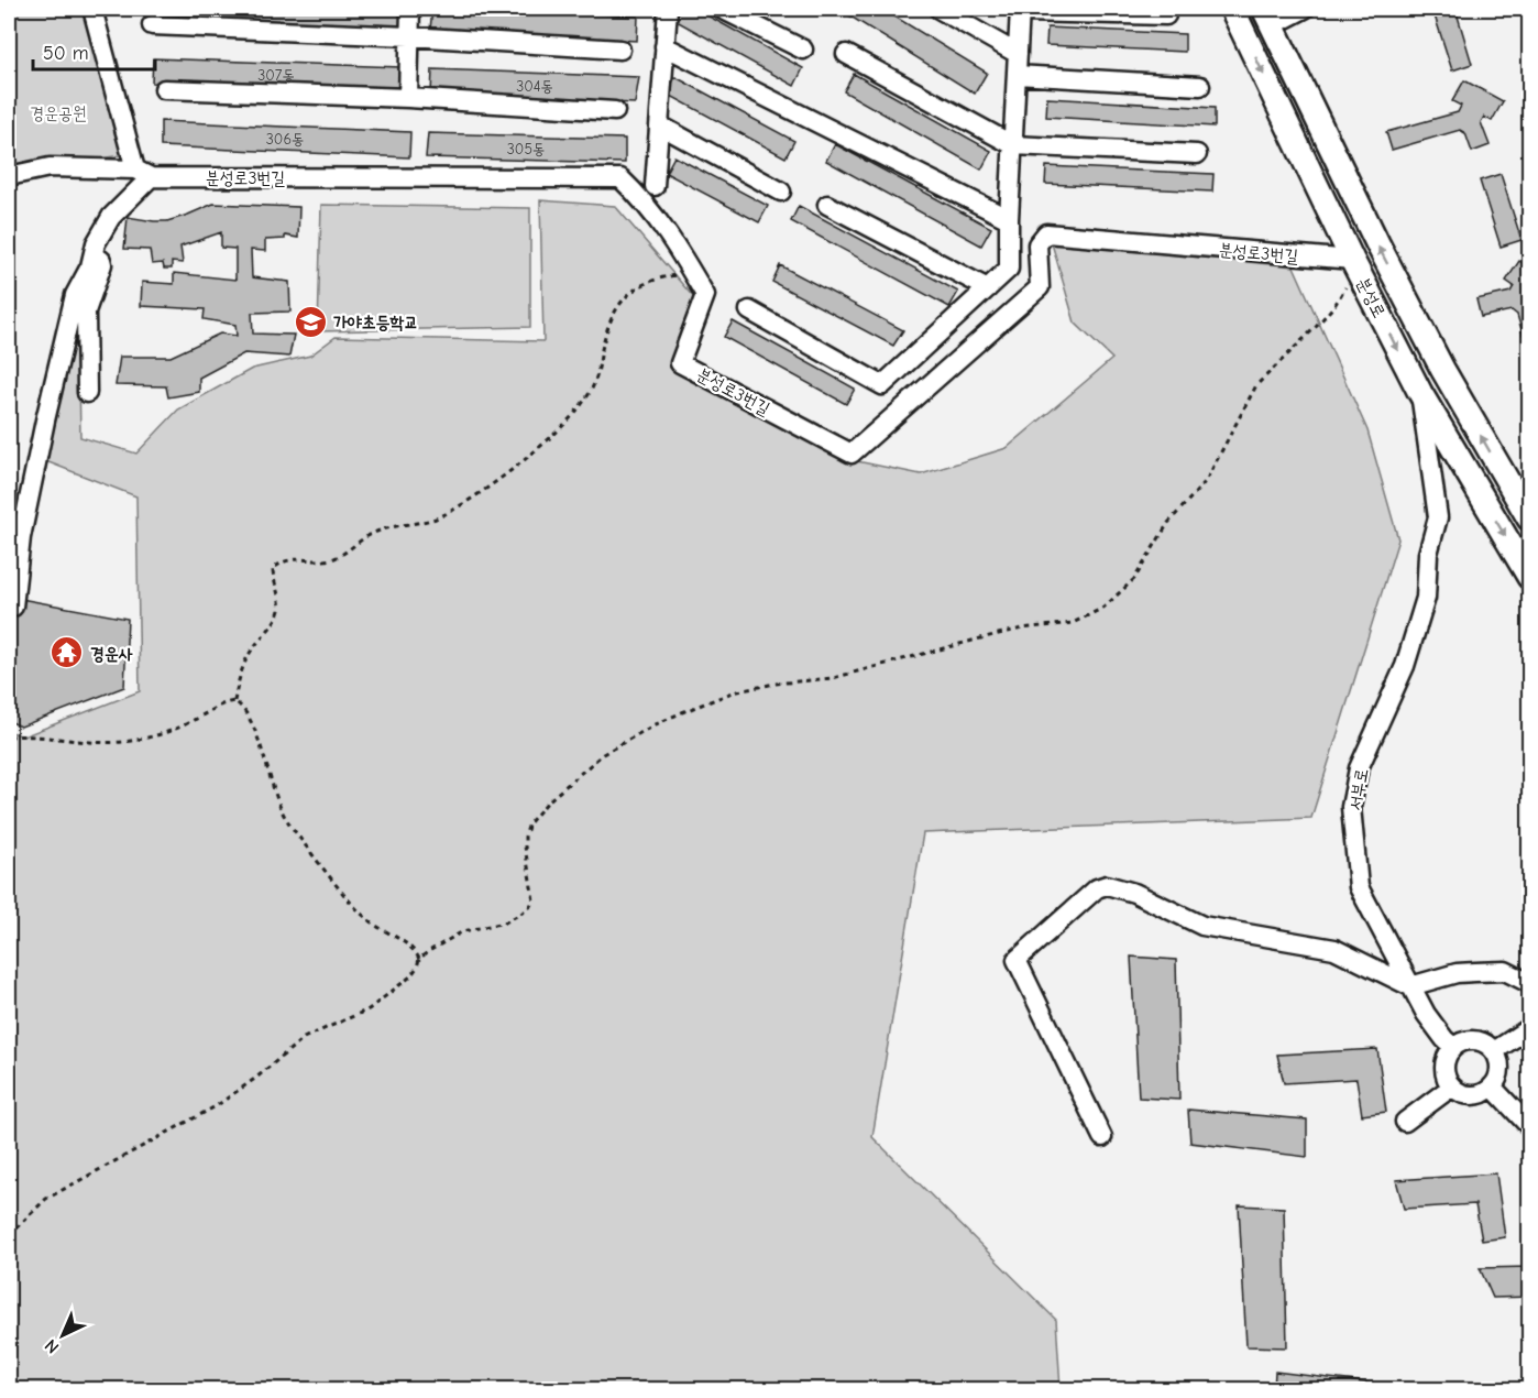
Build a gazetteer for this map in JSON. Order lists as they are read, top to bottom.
{
  "streets": {
    "main road": ["분성로"],
    "street": ["분성로3번길", "서부로"]
  },
  "crossings": [
    ["분성로3번길", "분성로"],
    ["분성로", "서부로"]
  ],
  "parks": ["경운공원"],
  "places": {
    "school or university": ["가야초등학교"],
    "temple": ["경운사"]
  },
  "house_numbers": [
    "307동",
    "304동",
    "306동",
    "305동"
  ],
  "scale_bar": "50 m",
  "north": "bottom left"
}
